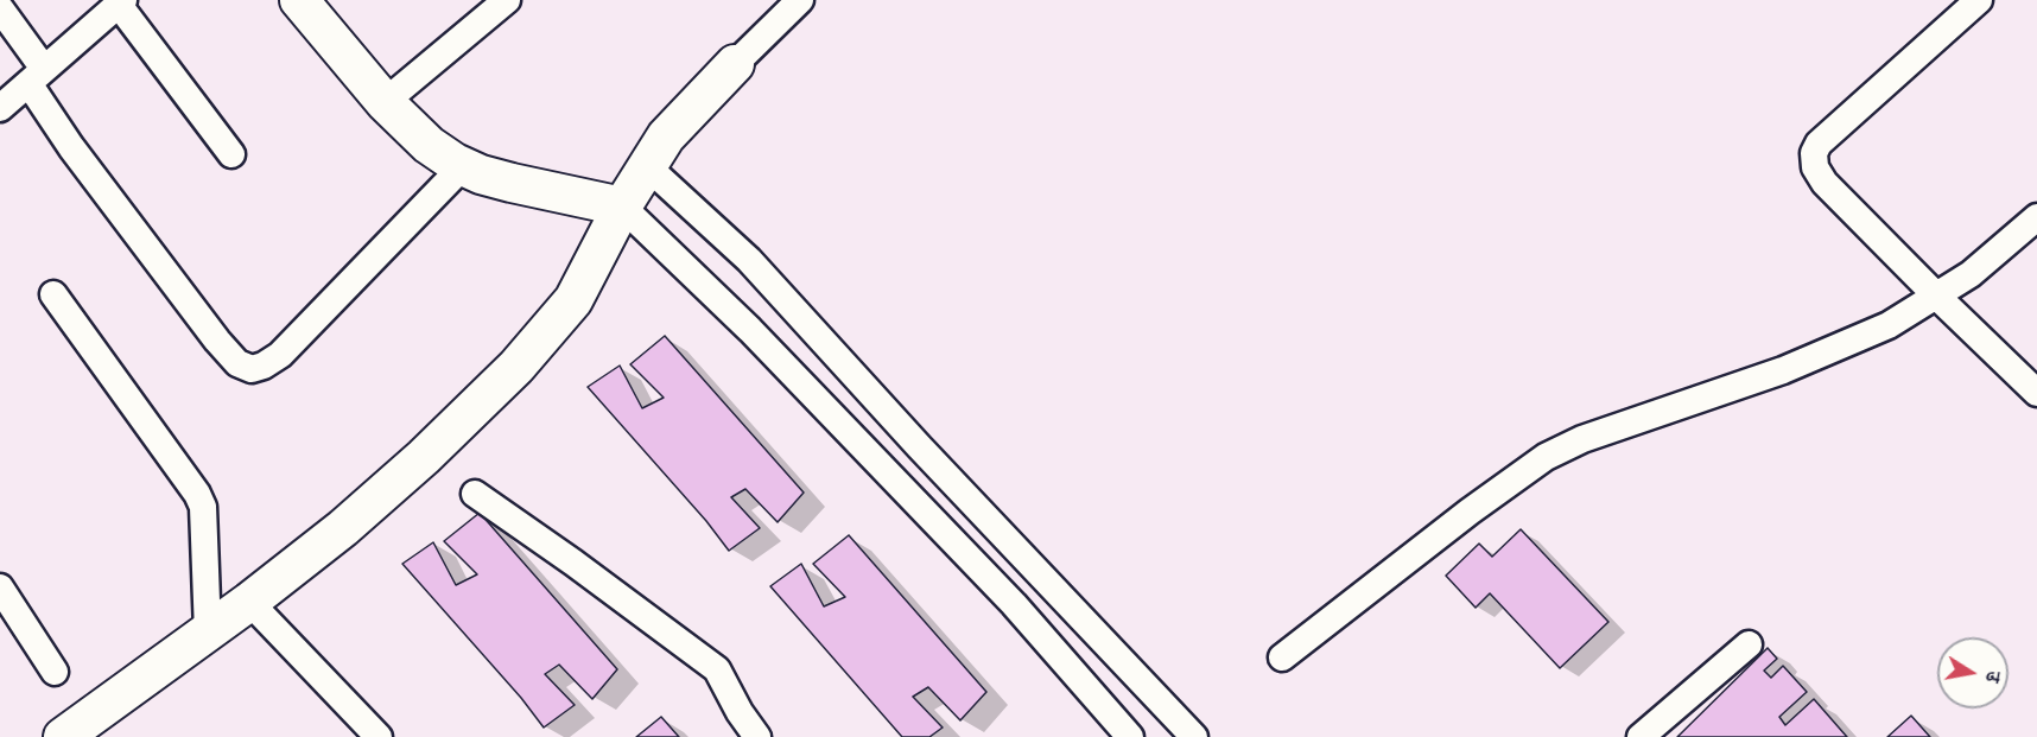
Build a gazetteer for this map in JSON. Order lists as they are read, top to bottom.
{
  "north": "right"
}
